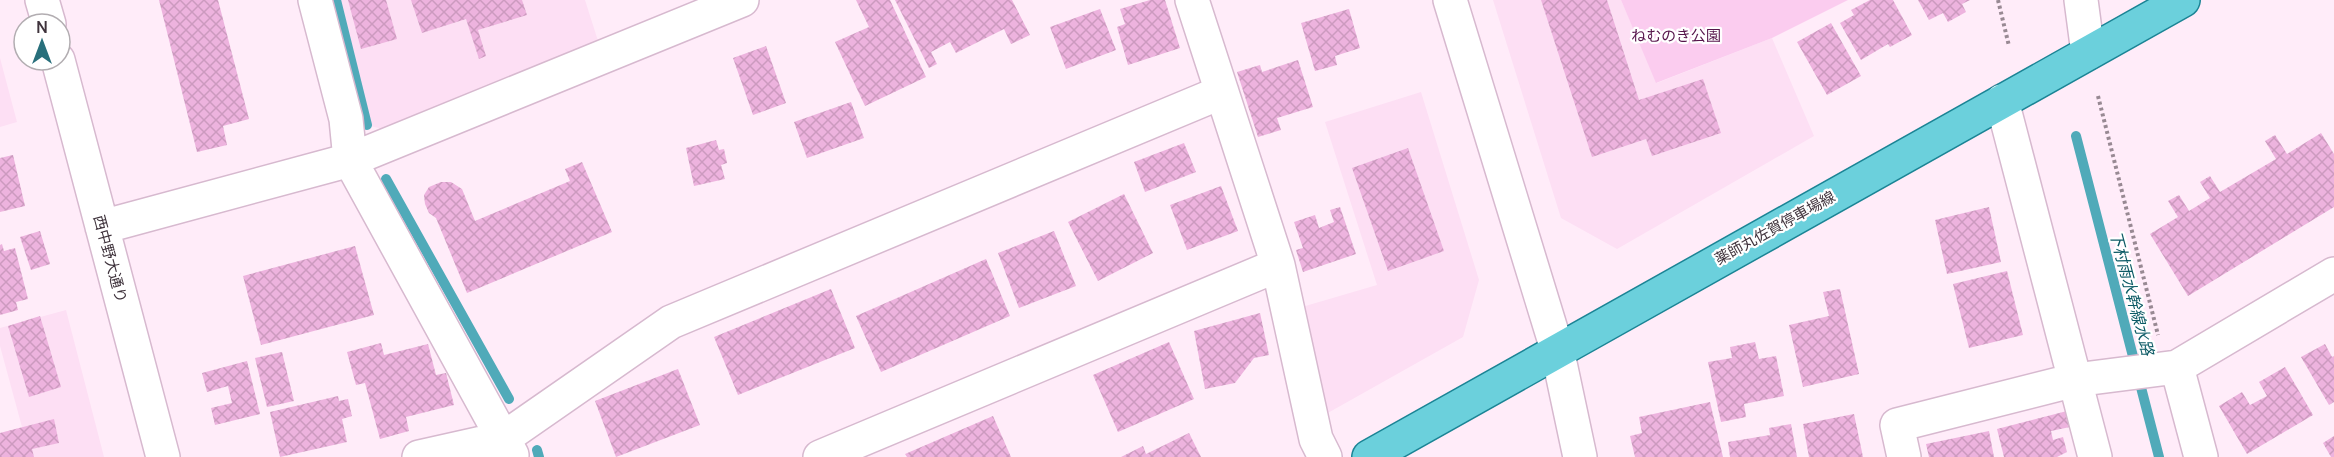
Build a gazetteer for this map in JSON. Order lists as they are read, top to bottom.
{
  "streets": {
    "main road": ["薬師丸佐賀停車場線"],
    "street": ["西中野大通り"]
  },
  "water": ["下村雨水幹線水路"],
  "parks": ["ねむのき公園"],
  "north": "top"
}
